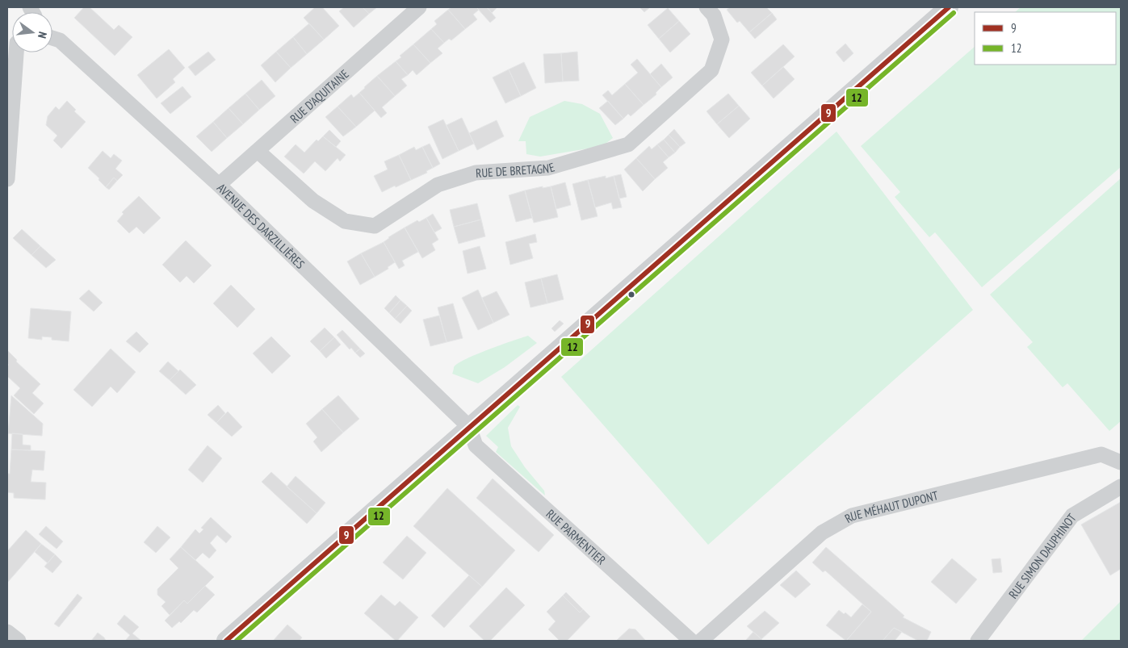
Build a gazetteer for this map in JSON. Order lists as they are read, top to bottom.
{
  "streets": {
    "street": [
      "RUE D'AQUITAINE",
      "RUE DE BRETAGNE",
      "AVENUE DES DARZILLIÈRES",
      "RUE MÉHAUT DUPONT",
      "RUE PARMENTIER",
      "RUE SIMON DAUPHINOT"
    ]
  },
  "crossings": [
    ["RUE D'AQUITAINE", "RUE DE BRETAGNE"],
    ["RUE D'AQUITAINE", "AVENUE DES DARZILLIÈRES"],
    ["AVENUE DES DARZILLIÈRES", "RUE PARMENTIER"]
  ],
  "lines": ["transit line 9", "transit line 12"],
  "legend": ["9", "12"],
  "north": "right"
}
